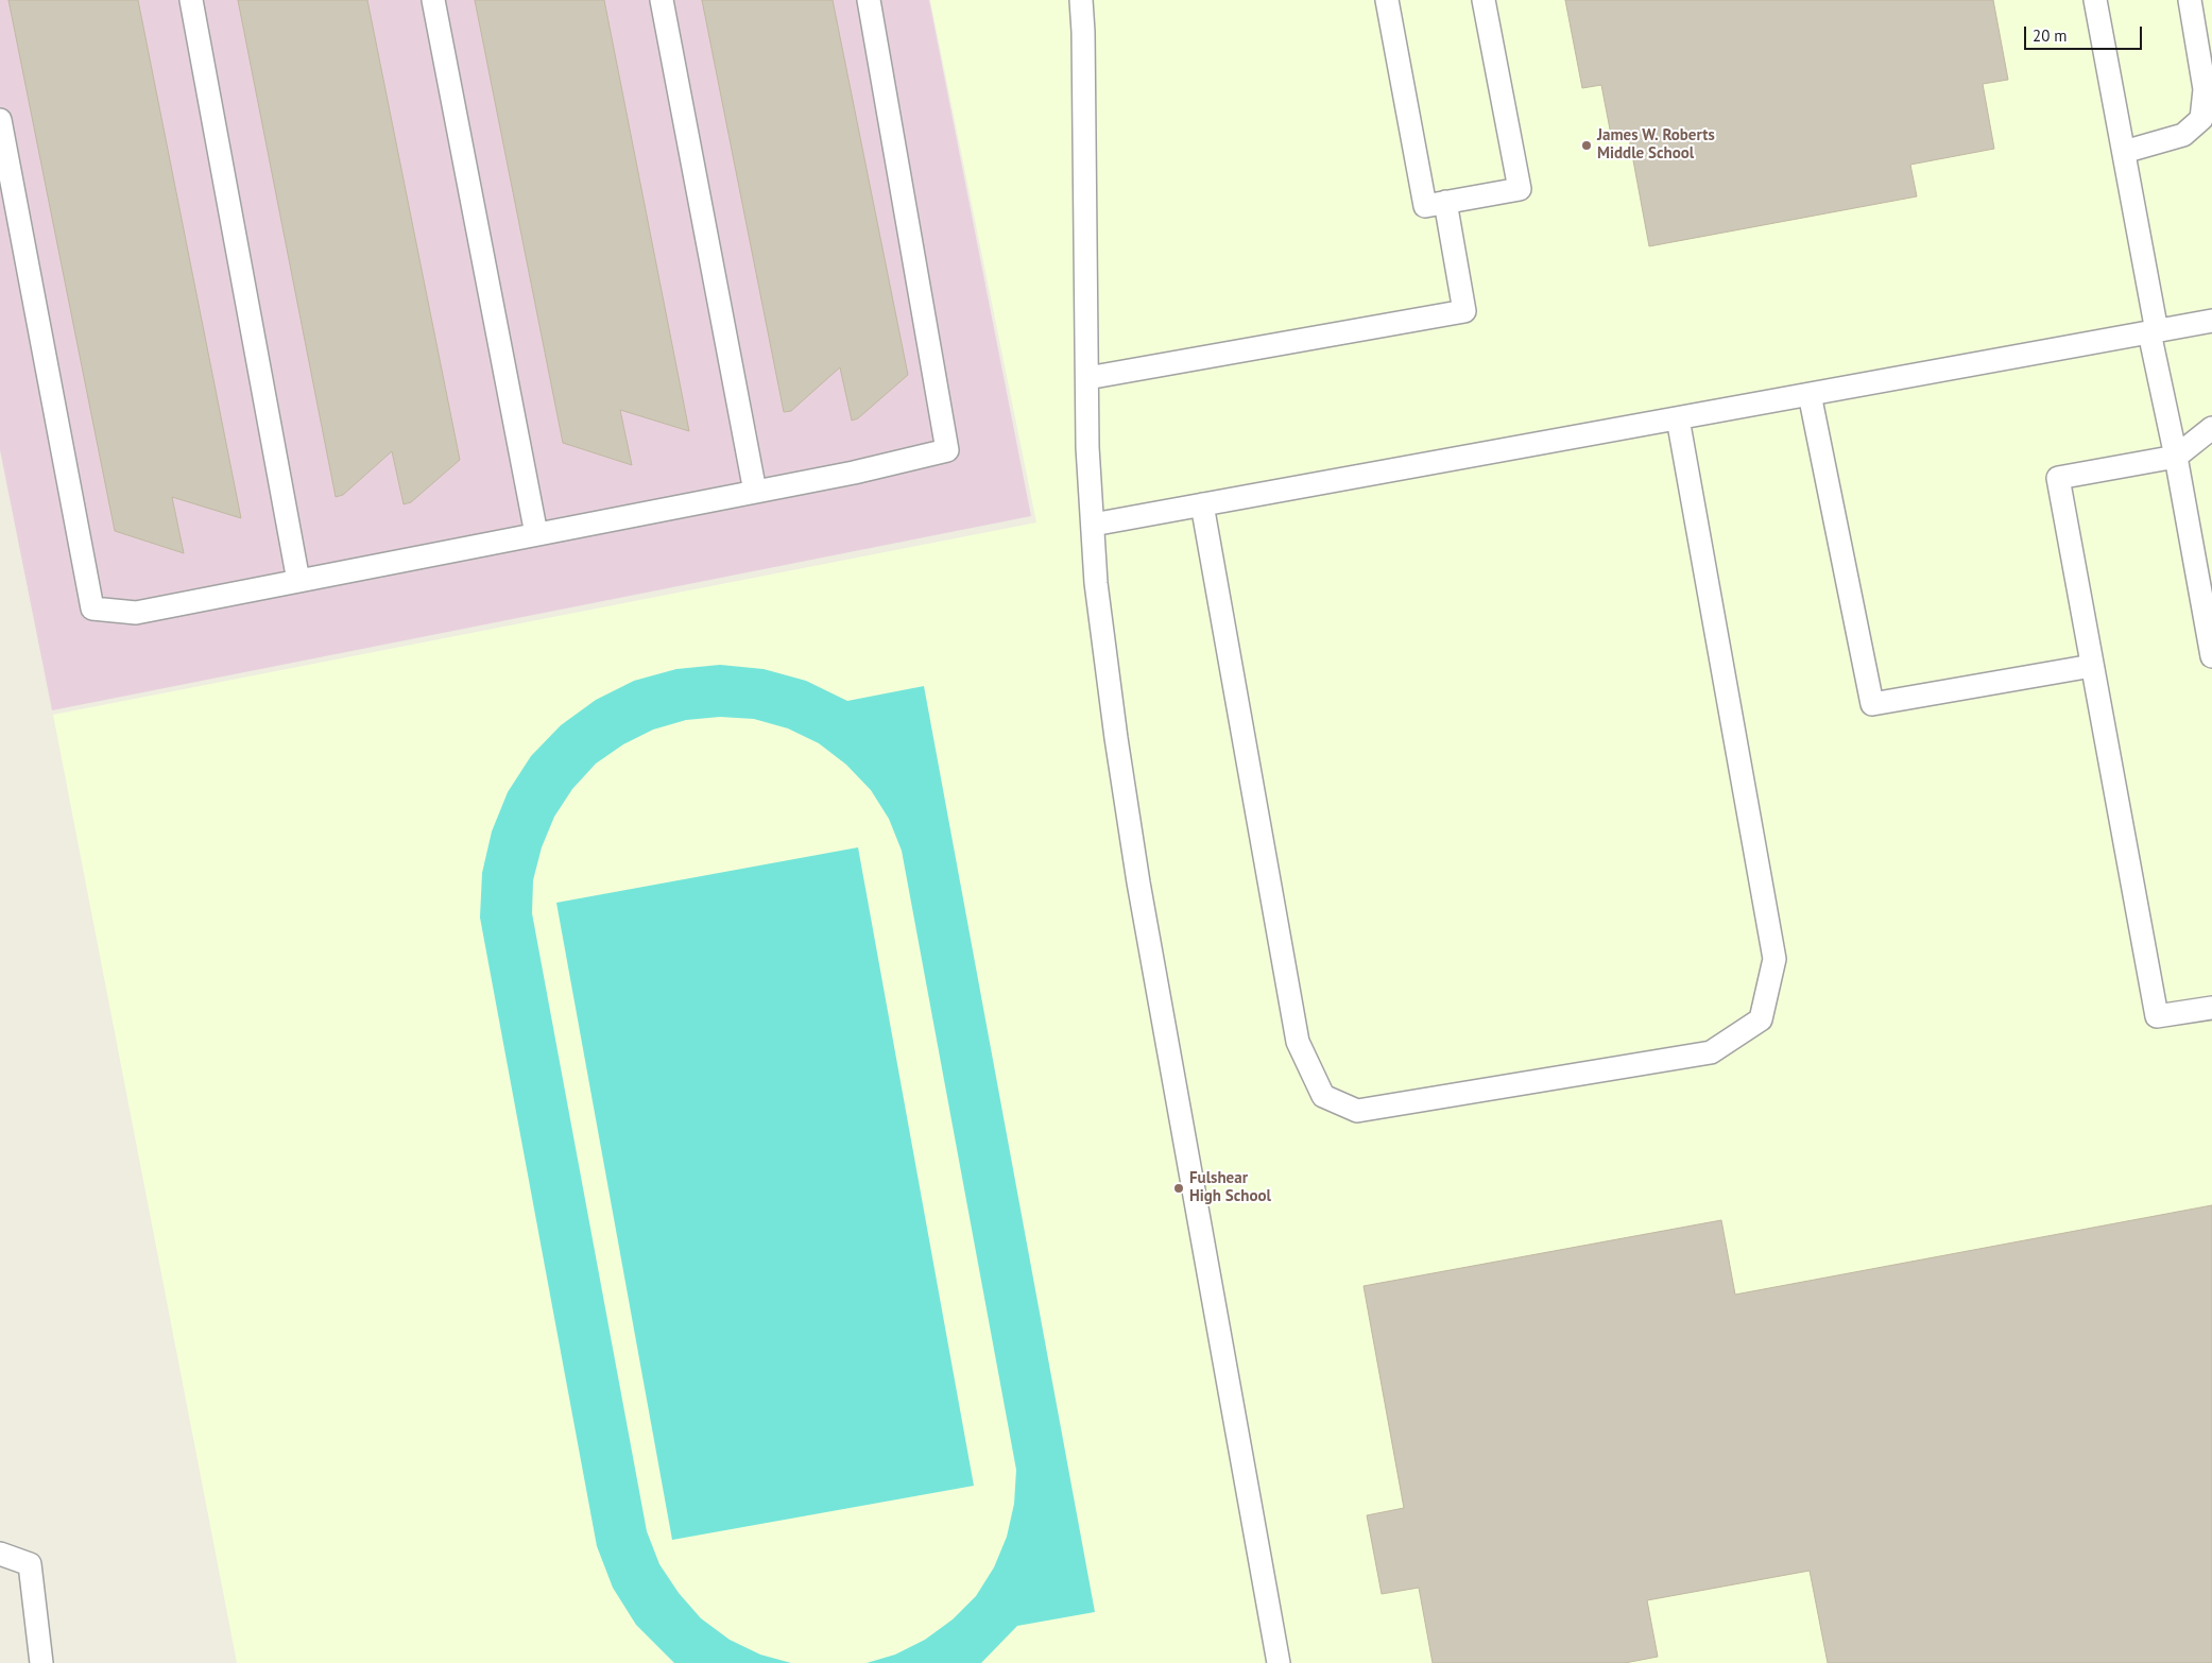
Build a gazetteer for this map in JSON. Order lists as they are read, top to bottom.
{
  "places": ["James W. Roberts Middle School", "Fulshear High School"],
  "scale_bar": "20 m"
}
